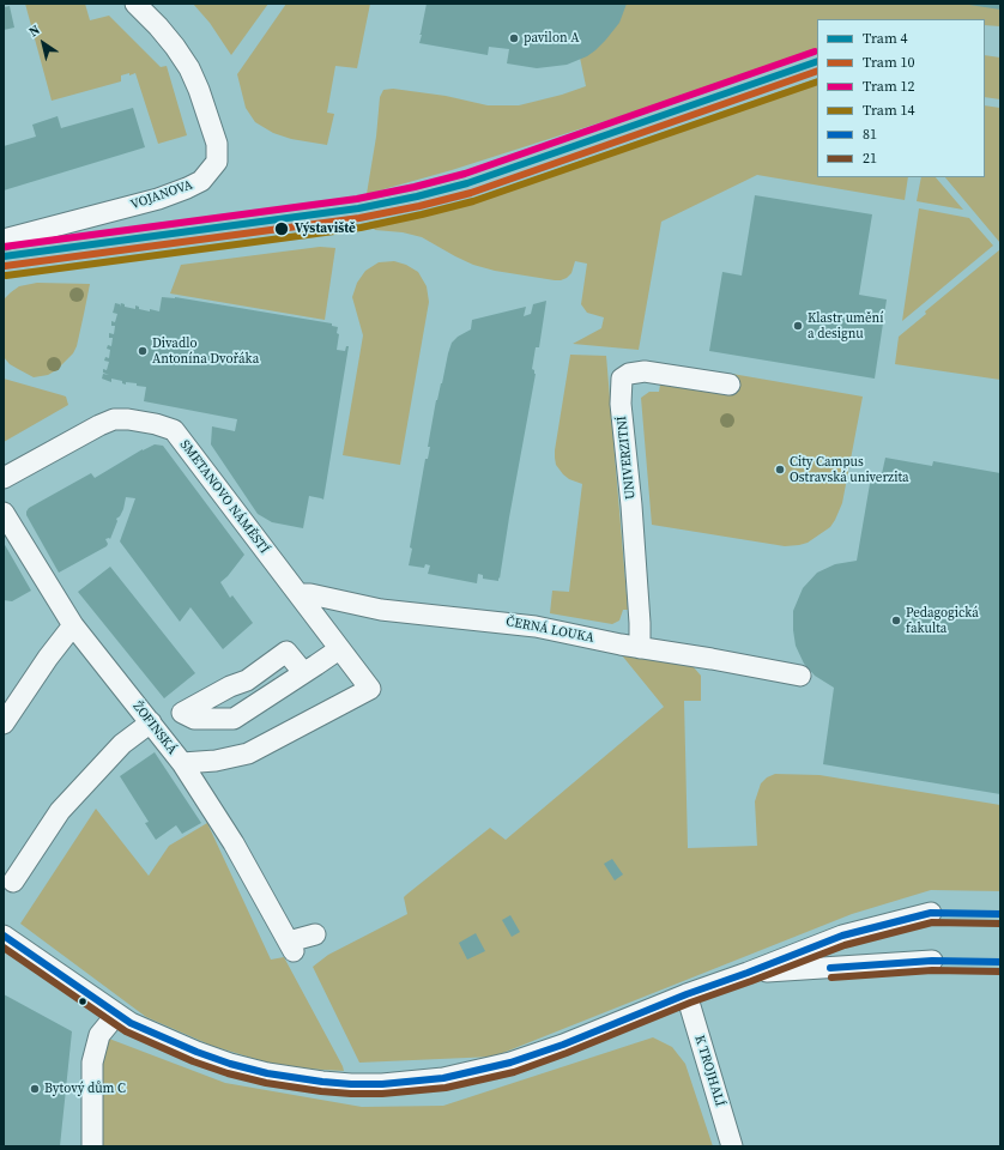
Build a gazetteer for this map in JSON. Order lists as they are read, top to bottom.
{
  "streets": {
    "street": [
      "VOJANOVA",
      "UNIVERZITNÍ",
      "SMETANOVO NÁMĚSTÍ",
      "ČERNÁ LOUKA",
      "ŽOFINSKÁ",
      "K TROJHALÍ"
    ]
  },
  "crossings": [
    ["UNIVERZITNÍ", "ČERNÁ LOUKA"],
    ["SMETANOVO NÁMĚSTÍ", "ČERNÁ LOUKA"],
    ["SMETANOVO NÁMĚSTÍ", "ŽOFINSKÁ"]
  ],
  "places": [
    "pavilon A",
    "Výstaviště",
    "Klastr umění a designu",
    "Divadlo Antonína Dvořáka",
    "City Campus Ostravská univerzita",
    "Pedagogická fakulta",
    "Bytový dům C"
  ],
  "lines": [
    "tram line 12",
    "tram line 4",
    "tram line 10",
    "tram line 14",
    "transit line 81",
    "transit line 21"
  ],
  "legend": [
    "Tram 4",
    "Tram 10",
    "Tram 12",
    "Tram 14",
    "81",
    "21"
  ],
  "north": "top left"
}
